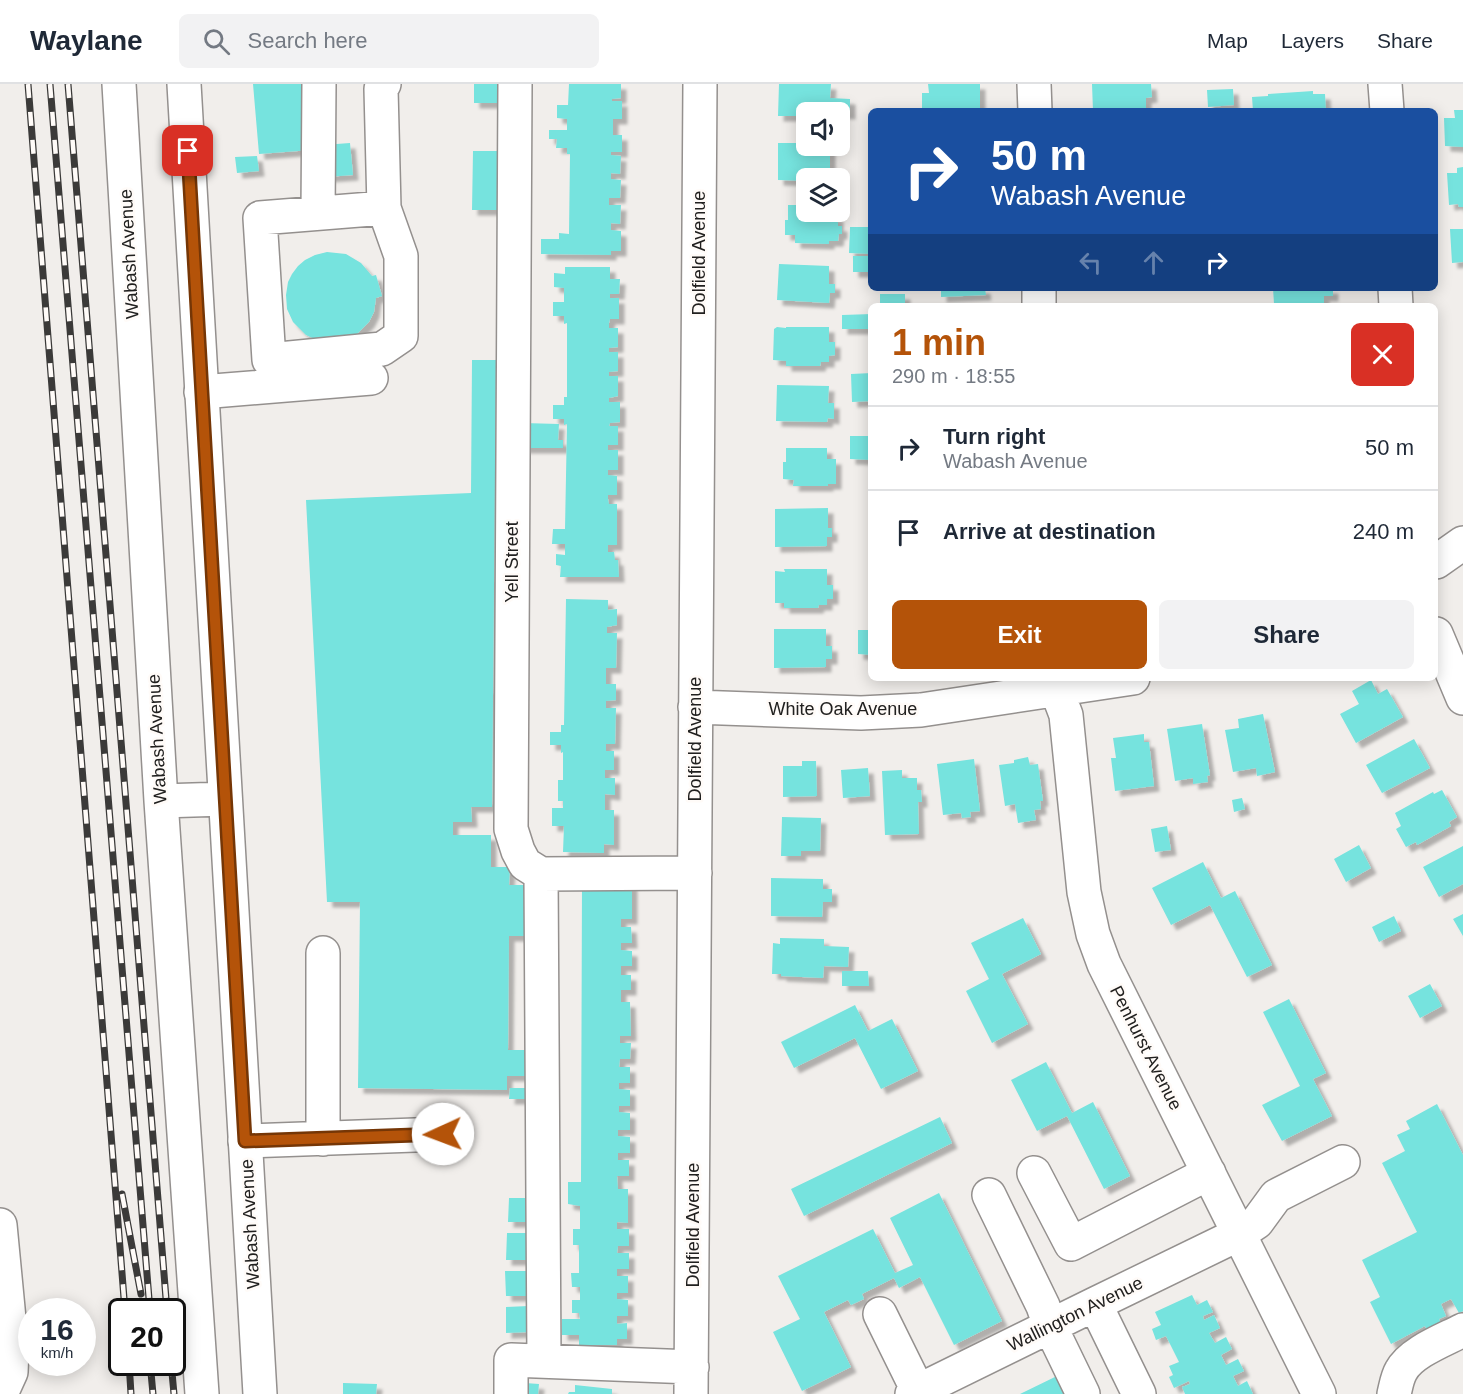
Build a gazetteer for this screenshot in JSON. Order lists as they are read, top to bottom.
{
  "streets": {
    "street": [
      "Dolfield Avenue",
      "Wabash Avenue",
      "Yell Street",
      "White Oak Avenue",
      "Penhurst Avenue",
      "Wallington Avenue"
    ]
  },
  "crossings": [
    ["Dolfield Avenue", "White Oak Avenue"],
    ["White Oak Avenue", "Penhurst Avenue"],
    ["Penhurst Avenue", "Wallington Avenue"]
  ],
  "page": {
    "header": "Waylane",
    "search": "Search here",
    "nav": ["Map", "Layers", "Share"],
    "turn": ["50 m", "Wabash Avenue"],
    "heading": ["1 min", "290 m · 18:55"],
    "list": [
      {
        "name": "Turn right",
        "note": "Wabash Avenue",
        "value": "50 m"
      },
      {
        "name": "Arrive at destination",
        "value": "240 m"
      }
    ],
    "buttons": ["Exit", "Share"],
    "speed": "16 km/h",
    "limit": "20"
  }
}
